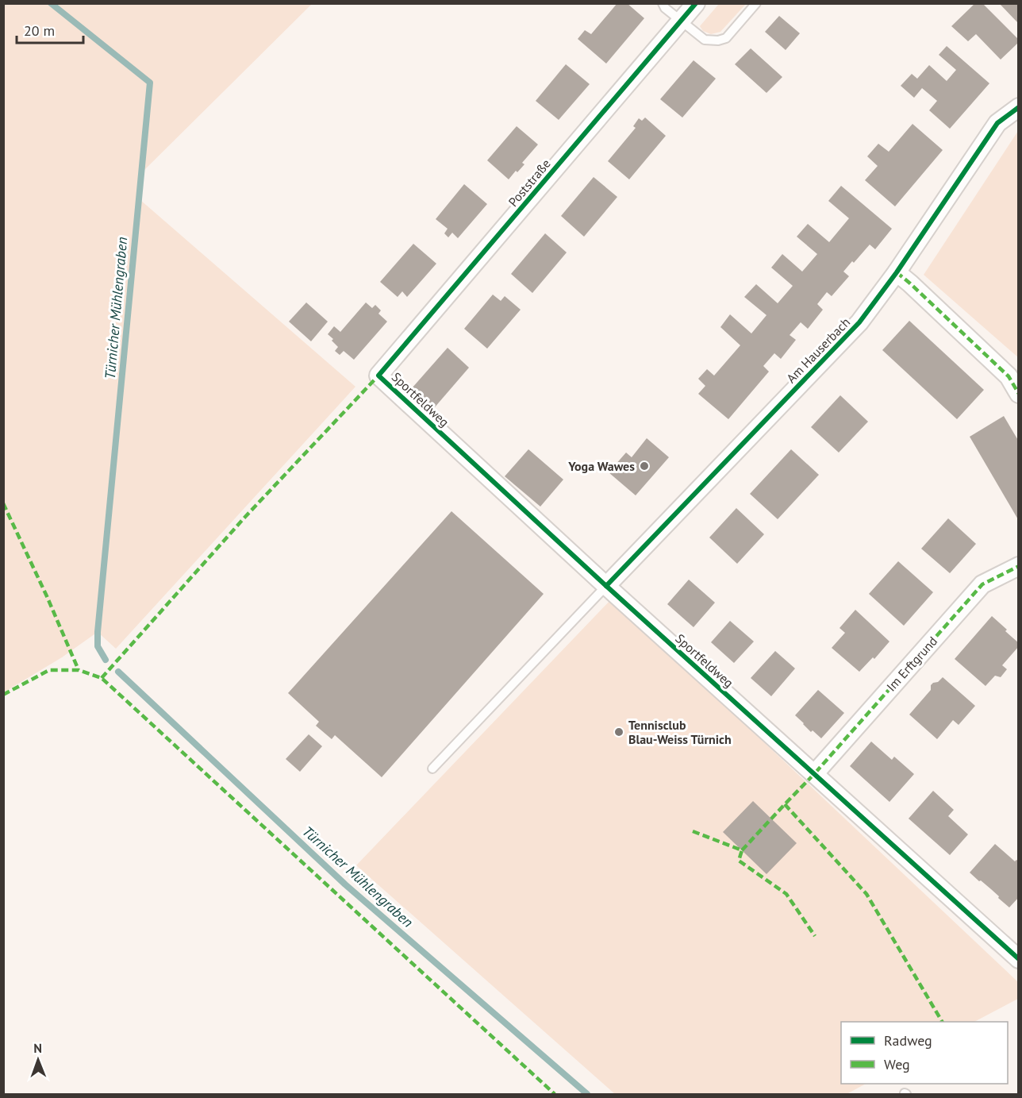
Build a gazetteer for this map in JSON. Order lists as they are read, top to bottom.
{
  "streets": {
    "street": [
      "Poststraße",
      "Am Hauserbach",
      "Sportfeldweg",
      "Im Erftgrund"
    ]
  },
  "crossings": [
    ["Poststraße", "Sportfeldweg"],
    ["Am Hauserbach", "Sportfeldweg"],
    ["Sportfeldweg", "Im Erftgrund"]
  ],
  "water": ["Türnicher Mühlengraben"],
  "places": ["Yoga Wawes", "Tennisclub Blau-Weiss Türnich"],
  "legend": ["Radweg", "Weg"],
  "scale_bar": "20 m",
  "north": "top"
}
